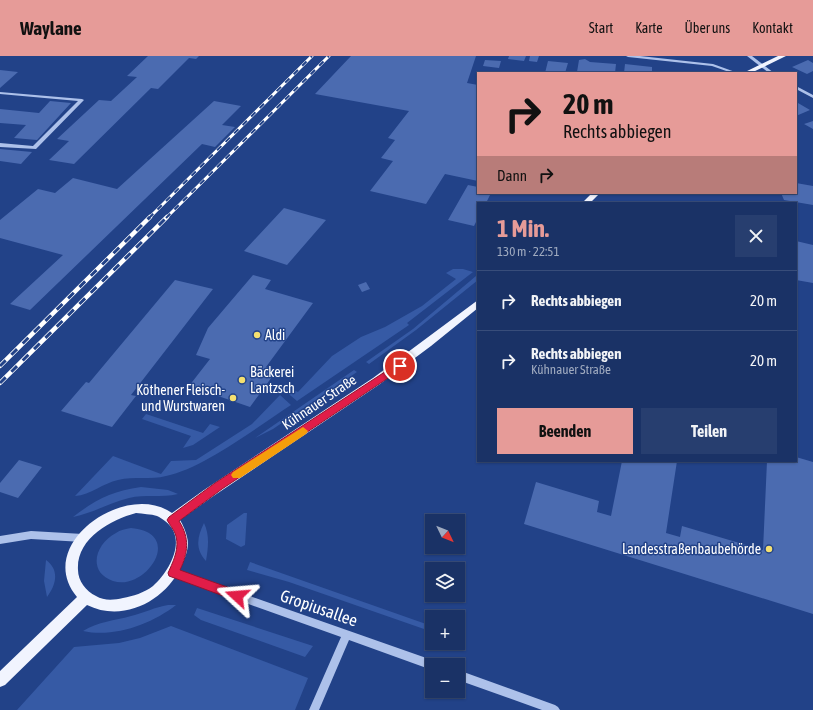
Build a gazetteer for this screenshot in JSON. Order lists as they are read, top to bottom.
{
  "streets": {
    "main road": ["Kühnauer Straße"],
    "street": ["Gropiusallee"]
  },
  "crossings": [
    ["Kühnauer Straße", "Gropiusallee"]
  ],
  "places": [
    "Aldi",
    "Bäckerei Lantzsch",
    "Köthener Fleisch- und Wurstwaren",
    "Landesstraßenbaubehörde"
  ],
  "north": "bottom right",
  "page": {
    "header": "Waylane",
    "nav": [
      "Start",
      "Karte",
      "Über uns",
      "Kontakt"
    ],
    "turn": ["20 m", "Rechts abbiegen"],
    "then": "Dann",
    "heading": ["1 Min.", "130 m · 22:51"],
    "list": [
      {
        "name": "Rechts abbiegen",
        "value": "20 m"
      },
      {
        "name": "Rechts abbiegen",
        "note": "Kühnauer Straße",
        "value": "20 m"
      }
    ],
    "buttons": ["Beenden", "Teilen"],
    "map_buttons": ["+", "−"]
  }
}
